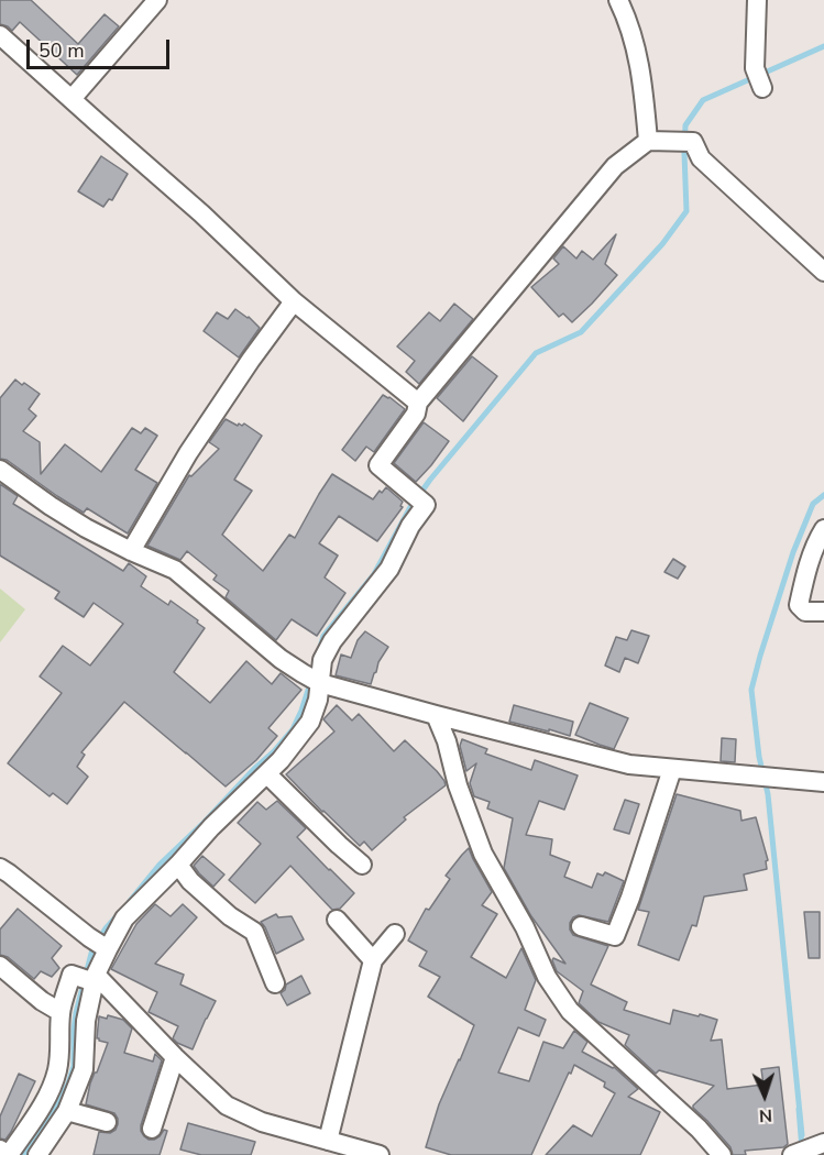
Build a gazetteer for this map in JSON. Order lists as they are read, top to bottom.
{
  "scale_bar": "50 m",
  "north": "bottom"
}
